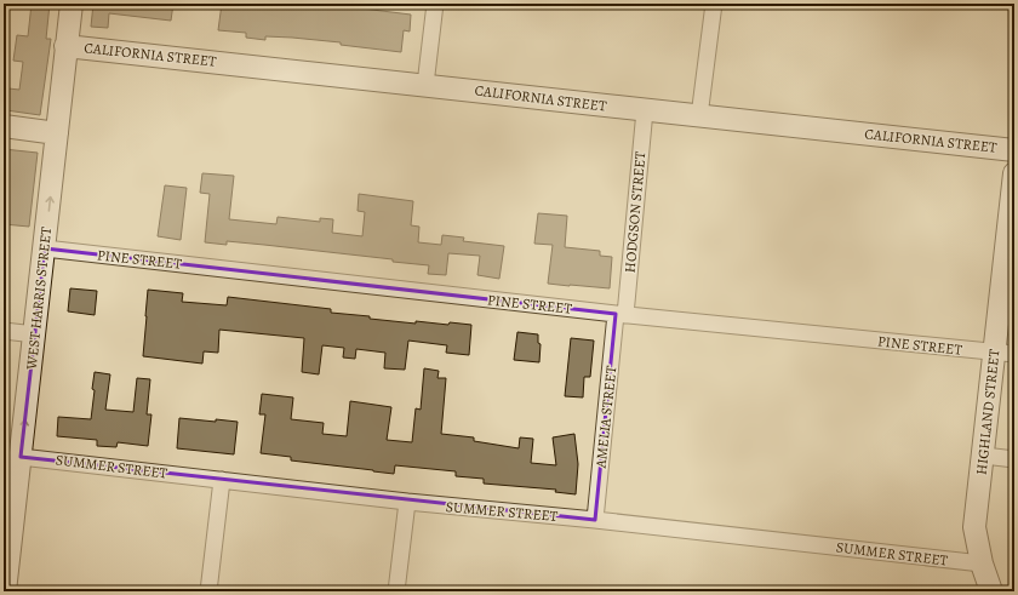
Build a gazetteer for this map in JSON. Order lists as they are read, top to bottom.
{
  "streets": {
    "street": [
      "CALIFORNIA STREET",
      "HODGSON STREET",
      "PINE STREET",
      "WEST HARRIS STREET",
      "HIGHLAND STREET",
      "AMELIA STREET",
      "SUMMER STREET"
    ]
  },
  "crossings": [
    ["CALIFORNIA STREET", "HODGSON STREET"],
    ["CALIFORNIA STREET", "WEST HARRIS STREET"],
    ["HODGSON STREET", "PINE STREET"],
    ["HODGSON STREET", "AMELIA STREET"],
    ["PINE STREET", "WEST HARRIS STREET"],
    ["PINE STREET", "HIGHLAND STREET"],
    ["PINE STREET", "AMELIA STREET"],
    ["WEST HARRIS STREET", "SUMMER STREET"],
    ["HIGHLAND STREET", "SUMMER STREET"],
    ["AMELIA STREET", "SUMMER STREET"]
  ],
  "one_way": ["WEST HARRIS STREET"]
}
